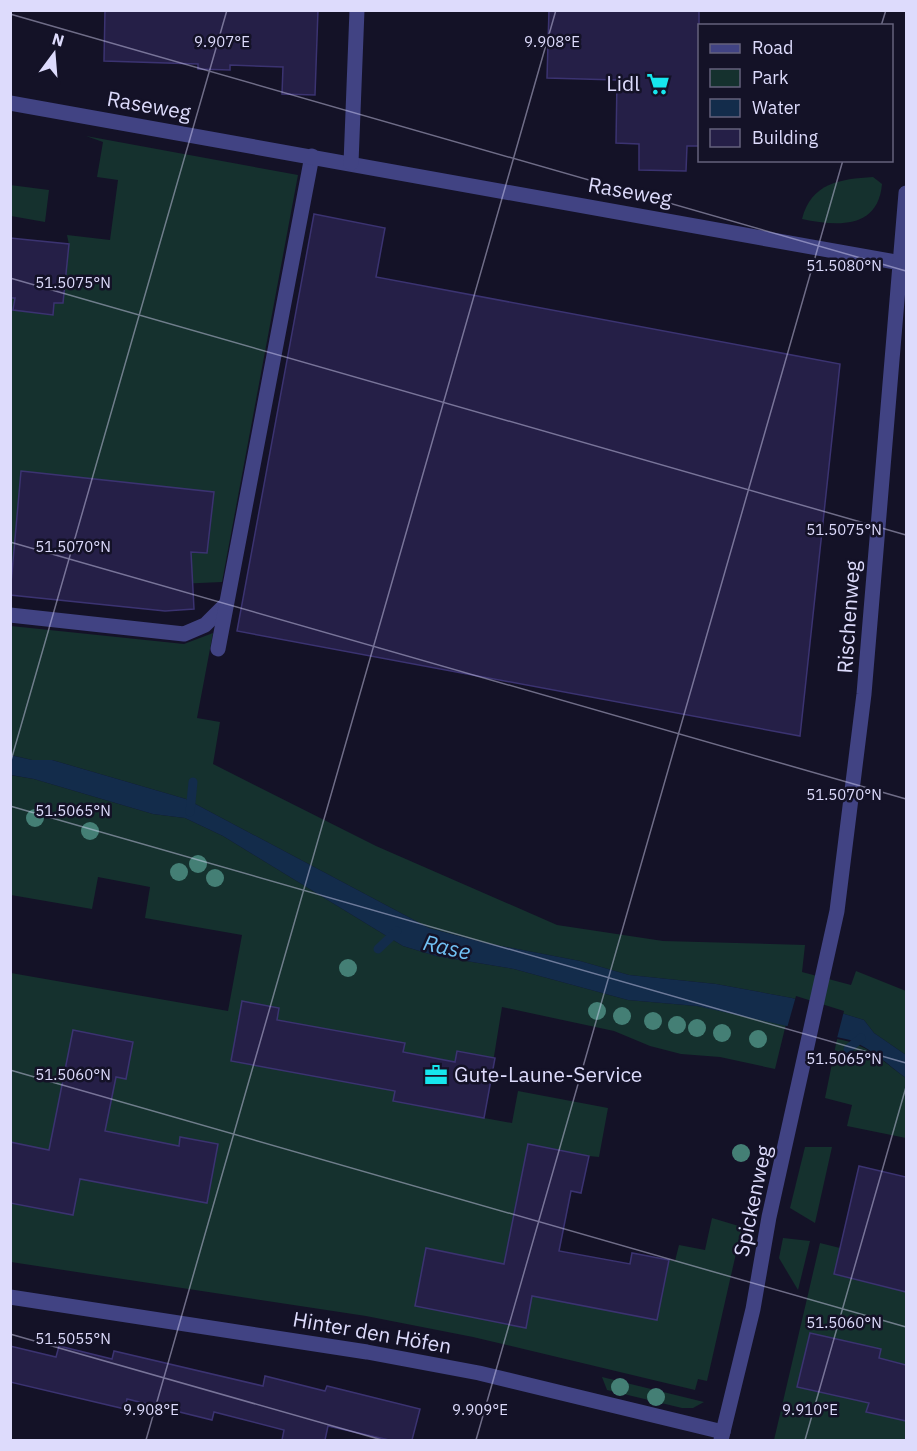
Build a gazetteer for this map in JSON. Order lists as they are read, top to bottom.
{
  "streets": {
    "street": [
      "Raseweg",
      "Rischenweg",
      "Spickenweg",
      "Hinter den Höfen"
    ]
  },
  "crossings": [
    ["Raseweg", "Rischenweg"],
    ["Rischenweg", "Spickenweg"],
    ["Spickenweg", "Hinter den Höfen"]
  ],
  "water": ["Rase"],
  "places": {
    "supermarket": ["Lidl"],
    "office": ["Gute-Laune-Service"]
  },
  "legend": [
    "Road",
    "Park",
    "Water",
    "Building"
  ],
  "north": "top",
  "coordinates": [
    "9.907°E",
    "9.908°E",
    "51.5080°N",
    "51.5075°N",
    "51.5070°N",
    "51.5065°N",
    "51.5060°N",
    "51.5055°N",
    "9.909°E",
    "9.910°E"
  ]
}
